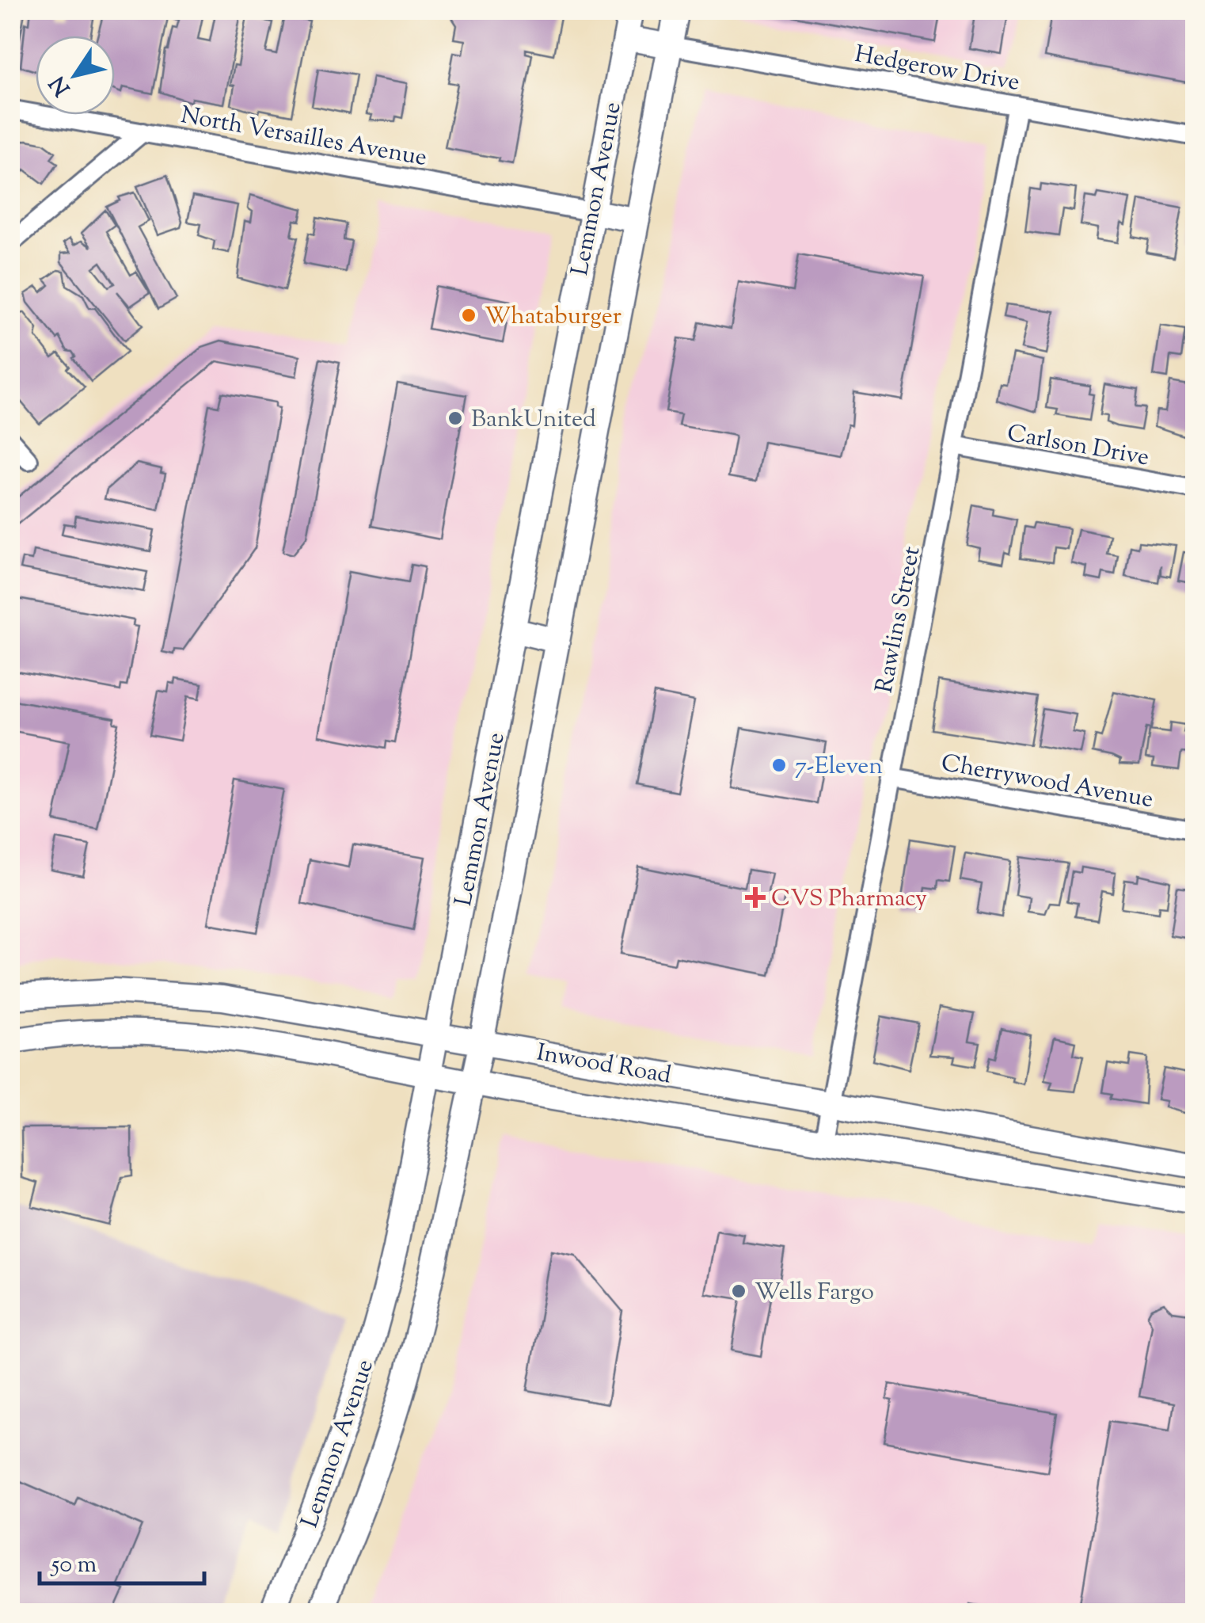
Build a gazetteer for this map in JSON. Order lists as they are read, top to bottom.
{
  "streets": {
    "main road": ["Lemmon Avenue", "Inwood Road"],
    "street": [
      "Hedgerow Drive",
      "North Versailles Avenue",
      "Carlson Drive",
      "Rawlins Street",
      "Cherrywood Avenue"
    ]
  },
  "crossings": [
    ["Hedgerow Drive", "Lemmon Avenue"],
    ["Hedgerow Drive", "Rawlins Street"],
    ["North Versailles Avenue", "Lemmon Avenue"],
    ["Lemmon Avenue", "Inwood Road"],
    ["Carlson Drive", "Rawlins Street"],
    ["Rawlins Street", "Cherrywood Avenue"],
    ["Rawlins Street", "Inwood Road"]
  ],
  "places": {
    "other": [
      "Whataburger",
      "BankUnited",
      "7-Eleven",
      "Wells Fargo"
    ],
    "health": ["CVS Pharmacy"]
  },
  "scale_bar": "50 m",
  "north": "bottom left"
}
